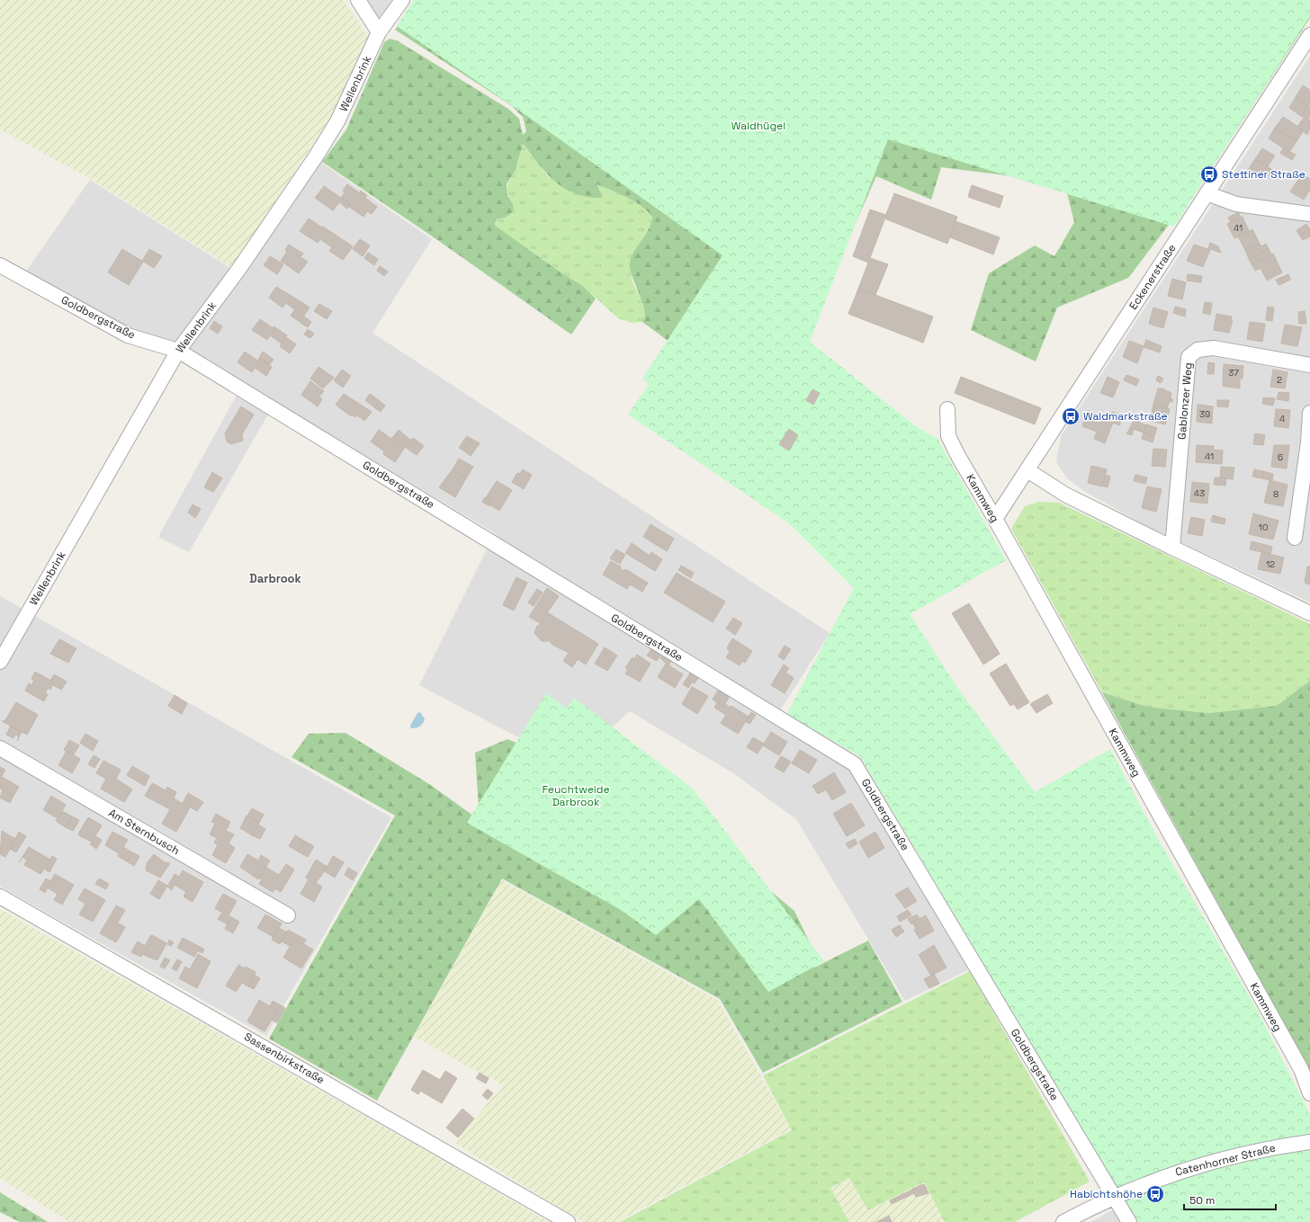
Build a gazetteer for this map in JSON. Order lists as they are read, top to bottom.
{
  "streets": {
    "street": [
      "Wellenbrink",
      "Eckenerstraße",
      "Goldbergstraße",
      "Gablonzer Weg",
      "Kammweg",
      "Am Sternbusch",
      "Sassenbirkstraße",
      "Catenhorner Straße"
    ]
  },
  "crossings": [
    ["Wellenbrink", "Goldbergstraße"],
    ["Eckenerstraße", "Kammweg"],
    ["Goldbergstraße", "Catenhorner Straße"]
  ],
  "districts": ["Darbrook"],
  "parks": ["Waldhügel", "Feuchtweide Darbrook"],
  "places": {
    "bus stop": ["Stettiner Straße", "Waldmarkstraße", "Habichtshöhe"]
  },
  "house_numbers": [
    "41",
    "37",
    "2",
    "39",
    "4",
    "41",
    "6",
    "43",
    "8",
    "10",
    "12"
  ],
  "scale_bar": "50 m"
}
